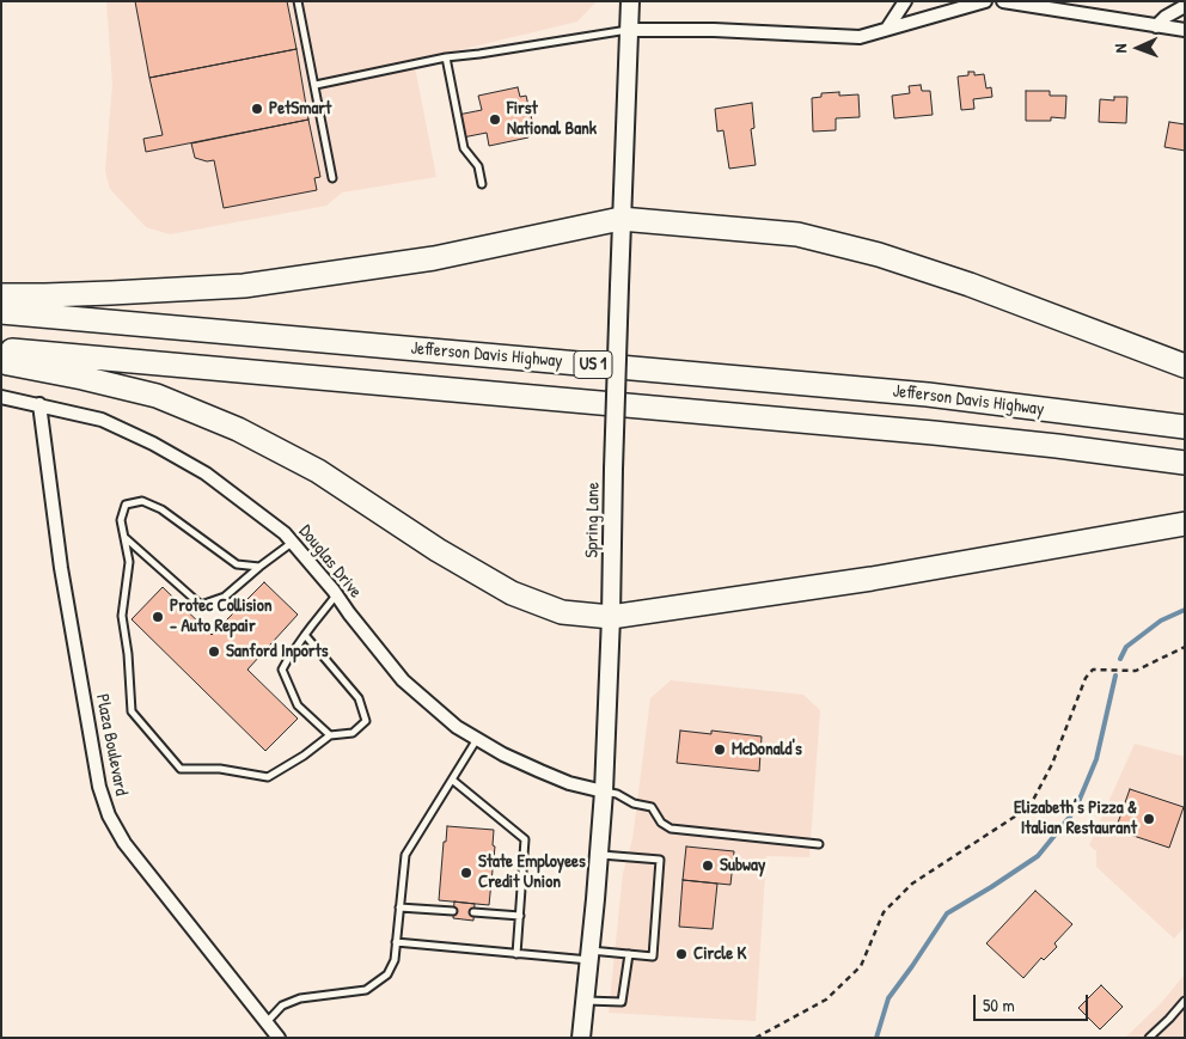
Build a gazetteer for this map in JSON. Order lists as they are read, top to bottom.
{
  "streets": {
    "highway": ["Jefferson Davis Highway", "US 1"],
    "street": ["Spring Lane", "Douglas Drive", "Plaza Boulevard"]
  },
  "crossings": [
    ["Spring Lane", "Douglas Drive"],
    ["Douglas Drive", "Plaza Boulevard"]
  ],
  "places": [
    "PetSmart",
    "First National Bank",
    "Protec Collision - Auto Repair",
    "Sanford Inports",
    "McDonald's",
    "Elizabeth’s Pizza & Italian Restaurant",
    "Subway",
    "State Employees Credit Union",
    "Circle K"
  ],
  "scale_bar": "50 m",
  "north": "left"
}
